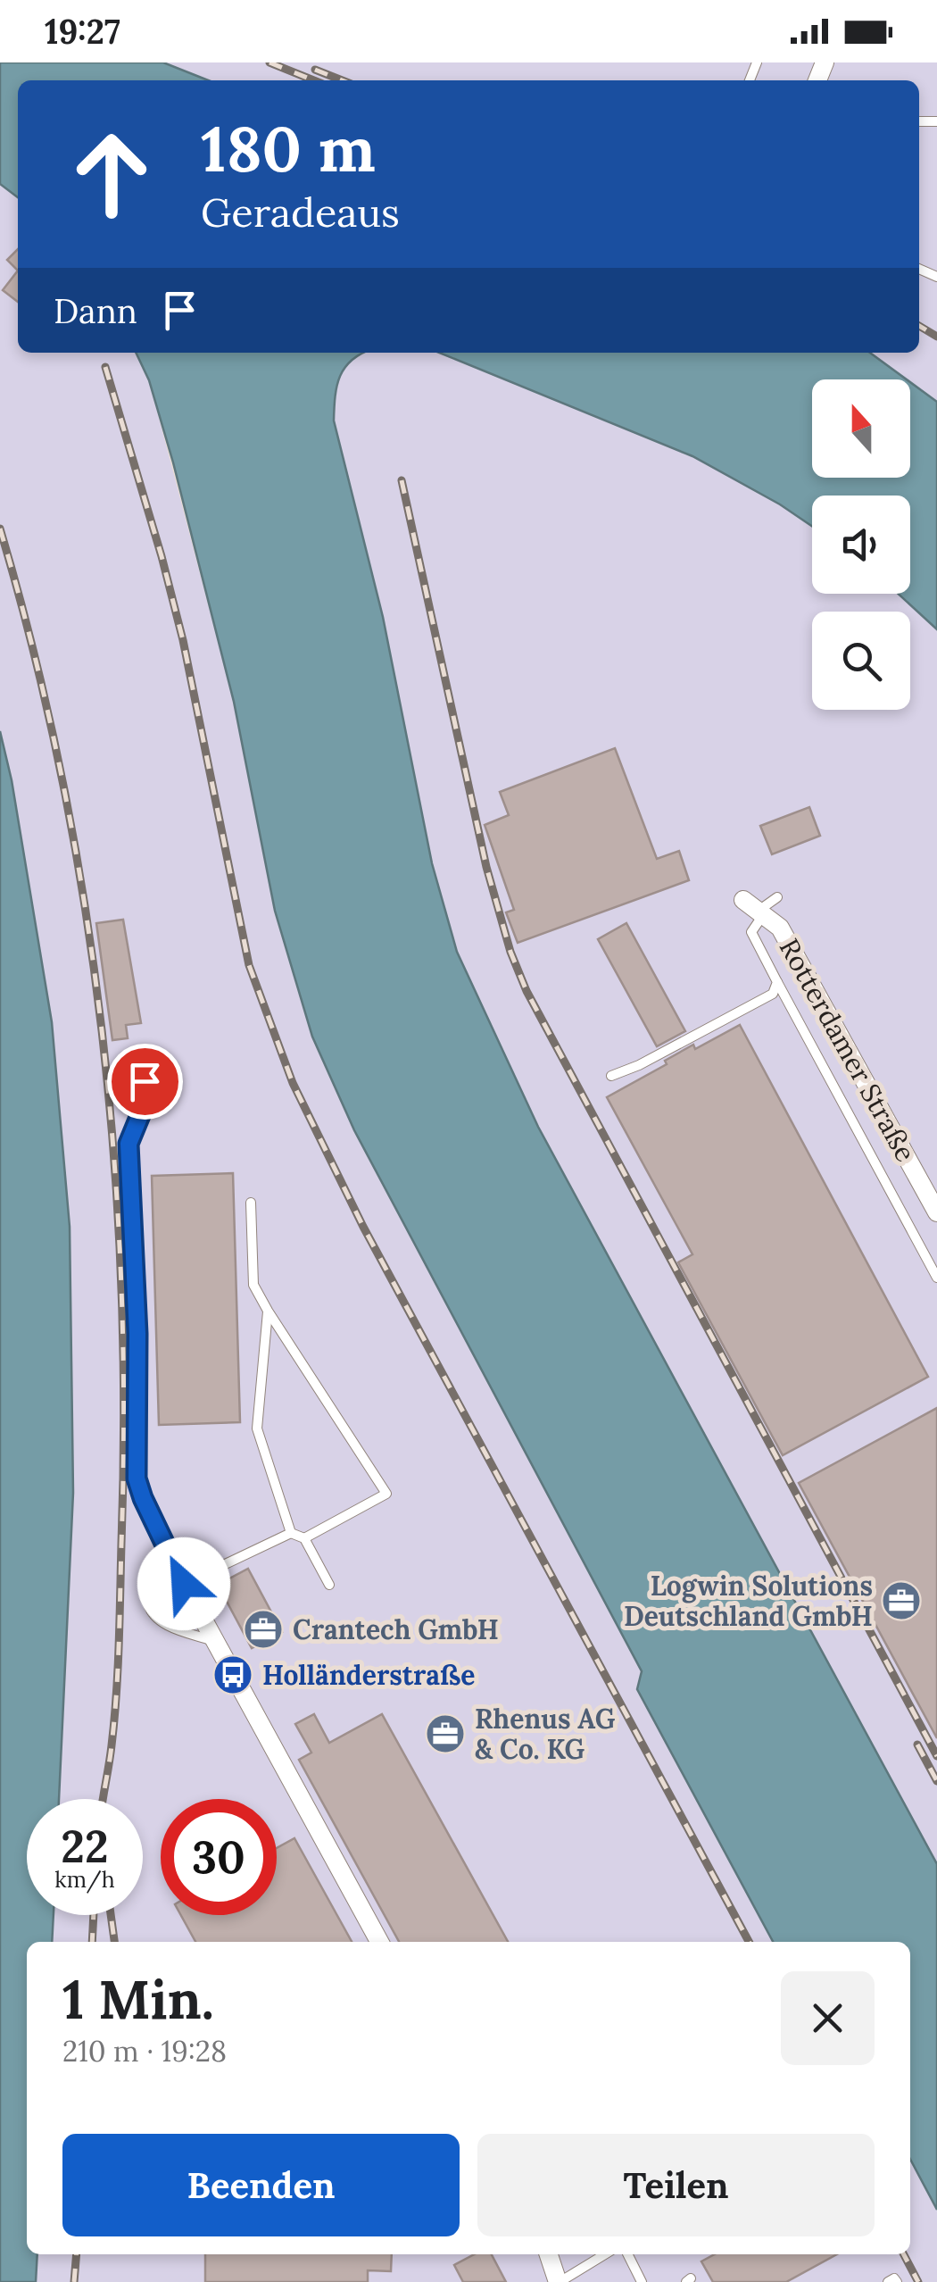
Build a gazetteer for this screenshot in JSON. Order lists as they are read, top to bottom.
{
  "streets": {
    "street": ["Rotterdamer Straße"]
  },
  "places": {
    "office": ["Logwin Solutions Deutschland GmbH", "Crantech GmbH", "Rhenus AG & Co. KG"],
    "bus stop": ["Holländerstraße"]
  },
  "north": "top",
  "page": {
    "status": "19:27",
    "turn": ["180 m", "Geradeaus"],
    "then": "Dann",
    "speed": "22 km/h",
    "limit": "30",
    "heading": ["1 Min.", "210 m · 19:28"],
    "buttons": ["Beenden", "Teilen"]
  }
}
